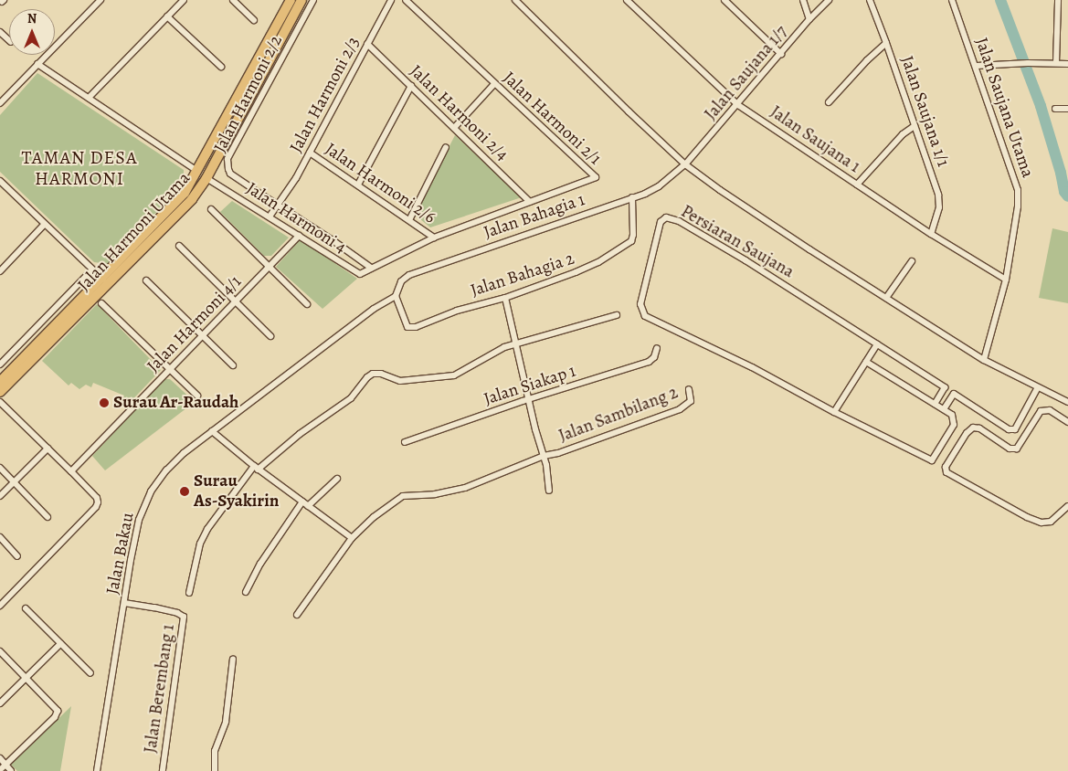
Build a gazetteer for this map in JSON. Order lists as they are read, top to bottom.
{
  "streets": {
    "main road": ["Jalan Harmoni Utama"],
    "street": [
      "Jalan Saujana 1/7",
      "Jalan Harmoni 2/2",
      "Jalan Harmoni 2/3",
      "Jalan Saujana Utama",
      "Jalan Saujana 1/1",
      "Jalan Harmoni 2/4",
      "Jalan Harmoni 2/1",
      "Jalan Saujana 1",
      "Jalan Harmoni 2/6",
      "Jalan Bahagia 1",
      "Jalan Harmoni 4",
      "Persiaran Saujana",
      "Jalan Bahagia 2",
      "Jalan Harmoni 4/1",
      "Jalan Siakap 1",
      "Jalan Sambilang 2",
      "Jalan Bakau",
      "Jalan Berembang 1"
    ]
  },
  "crossings": [
    ["Jalan Saujana 1/7", "Jalan Saujana 1"],
    ["Jalan Saujana 1/7", "Jalan Bahagia 1"],
    ["Jalan Saujana 1/7", "Persiaran Saujana"],
    ["Jalan Harmoni 2/2", "Jalan Harmoni 2/3"],
    ["Jalan Harmoni 2/2", "Jalan Harmoni 2/1"],
    ["Jalan Harmoni 2/2", "Jalan Harmoni 4"],
    ["Jalan Harmoni 2/3", "Jalan Harmoni 2/4"],
    ["Jalan Harmoni 2/3", "Jalan Harmoni 2/6"],
    ["Jalan Harmoni 2/3", "Jalan Harmoni 4"],
    ["Jalan Saujana Utama", "Jalan Saujana 1"],
    ["Jalan Saujana Utama", "Persiaran Saujana"],
    ["Jalan Saujana 1/1", "Jalan Saujana 1"],
    ["Jalan Harmoni 2/4", "Jalan Harmoni 2/1"],
    ["Jalan Harmoni 2/1", "Jalan Harmoni 2/6"],
    ["Jalan Harmoni 2/1", "Jalan Harmoni 4"],
    ["Jalan Bahagia 1", "Persiaran Saujana"],
    ["Jalan Bahagia 1", "Jalan Bahagia 2"],
    ["Jalan Bahagia 1", "Jalan Bakau"],
    ["Jalan Harmoni 4", "Jalan Harmoni Utama"],
    ["Jalan Harmoni 4", "Jalan Harmoni 4/1"],
    ["Jalan Bahagia 2", "Jalan Bakau"],
    ["Jalan Bakau", "Jalan Berembang 1"]
  ],
  "districts": ["TAMAN DESA HARMONI"],
  "places": ["Surau Ar-Raudah", "Surau As-Syakirin"],
  "north": "top"
}
